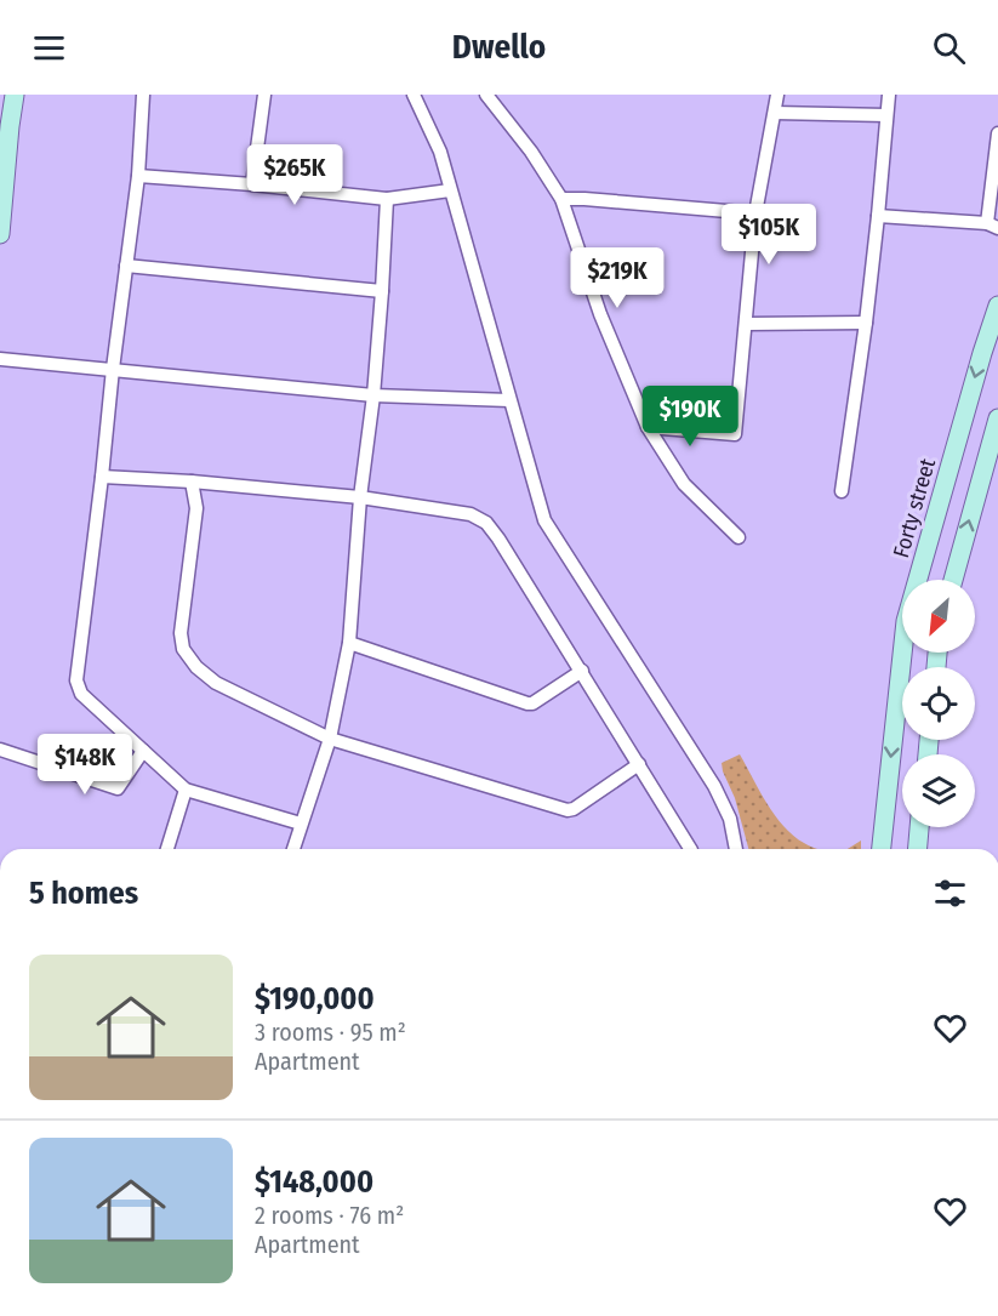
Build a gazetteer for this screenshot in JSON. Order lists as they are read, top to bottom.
{
  "streets": {
    "main road": ["Forty street"]
  },
  "north": "bottom left",
  "page": {
    "header": "Dwello",
    "price": [
      "$265K",
      "$105K",
      "$219K",
      "$190K",
      "$148K"
    ],
    "heading": "5 homes",
    "list": [
      {
        "name": "$190,000",
        "note": "3 rooms · 95 m² · Apartment"
      },
      {
        "name": "$148,000",
        "note": "2 rooms · 76 m² · Apartment"
      }
    ]
  }
}
